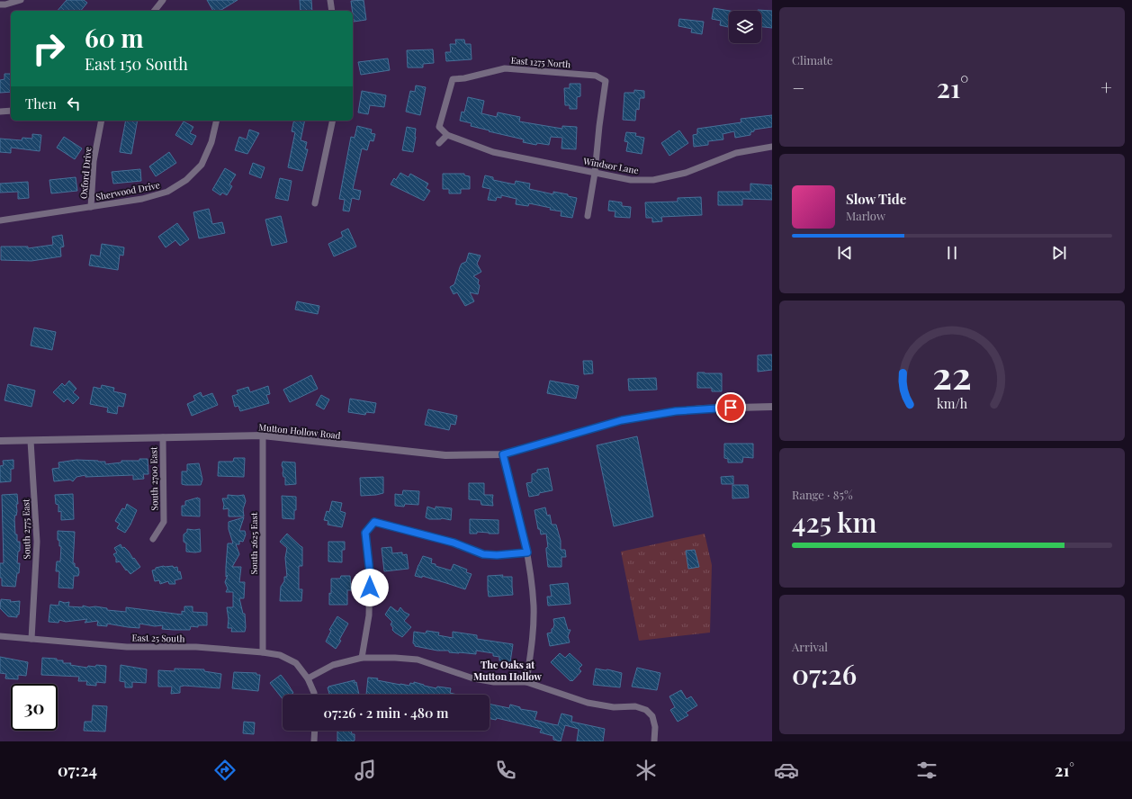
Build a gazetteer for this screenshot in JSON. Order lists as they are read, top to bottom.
{
  "streets": {
    "street": [
      "East 1275 North",
      "Windsor Lane",
      "Oxford Drive",
      "Sherwood Drive",
      "Mutton Hollow Road",
      "South 2700 East",
      "South 2775 East",
      "South 2625 East",
      "East 25 South"
    ]
  },
  "crossings": [
    ["East 1275 North", "Windsor Lane"],
    ["Oxford Drive", "Sherwood Drive"],
    ["Mutton Hollow Road", "South 2700 East"],
    ["Mutton Hollow Road", "South 2775 East"],
    ["Mutton Hollow Road", "South 2625 East"],
    ["South 2775 East", "East 25 South"],
    ["South 2625 East", "East 25 South"]
  ],
  "districts": ["The Oaks at Mutton Hollow"],
  "page": {
    "tile": [
      "Climate",
      ["Range · 85%", "425 km"],
      ["Arrival", "07:26"]
    ],
    "turn": ["60 m", "East 150 South"],
    "heat": ["−", "21°", "+"],
    "then": "Then",
    "song": ["Slow Tide", "Marlow"],
    "limit": "30",
    "trip": "07:26 · 2 min · 480 m",
    "tabs": ["07:24", "21°"],
    "gauge": ["22", "km/h"]
  }
}
